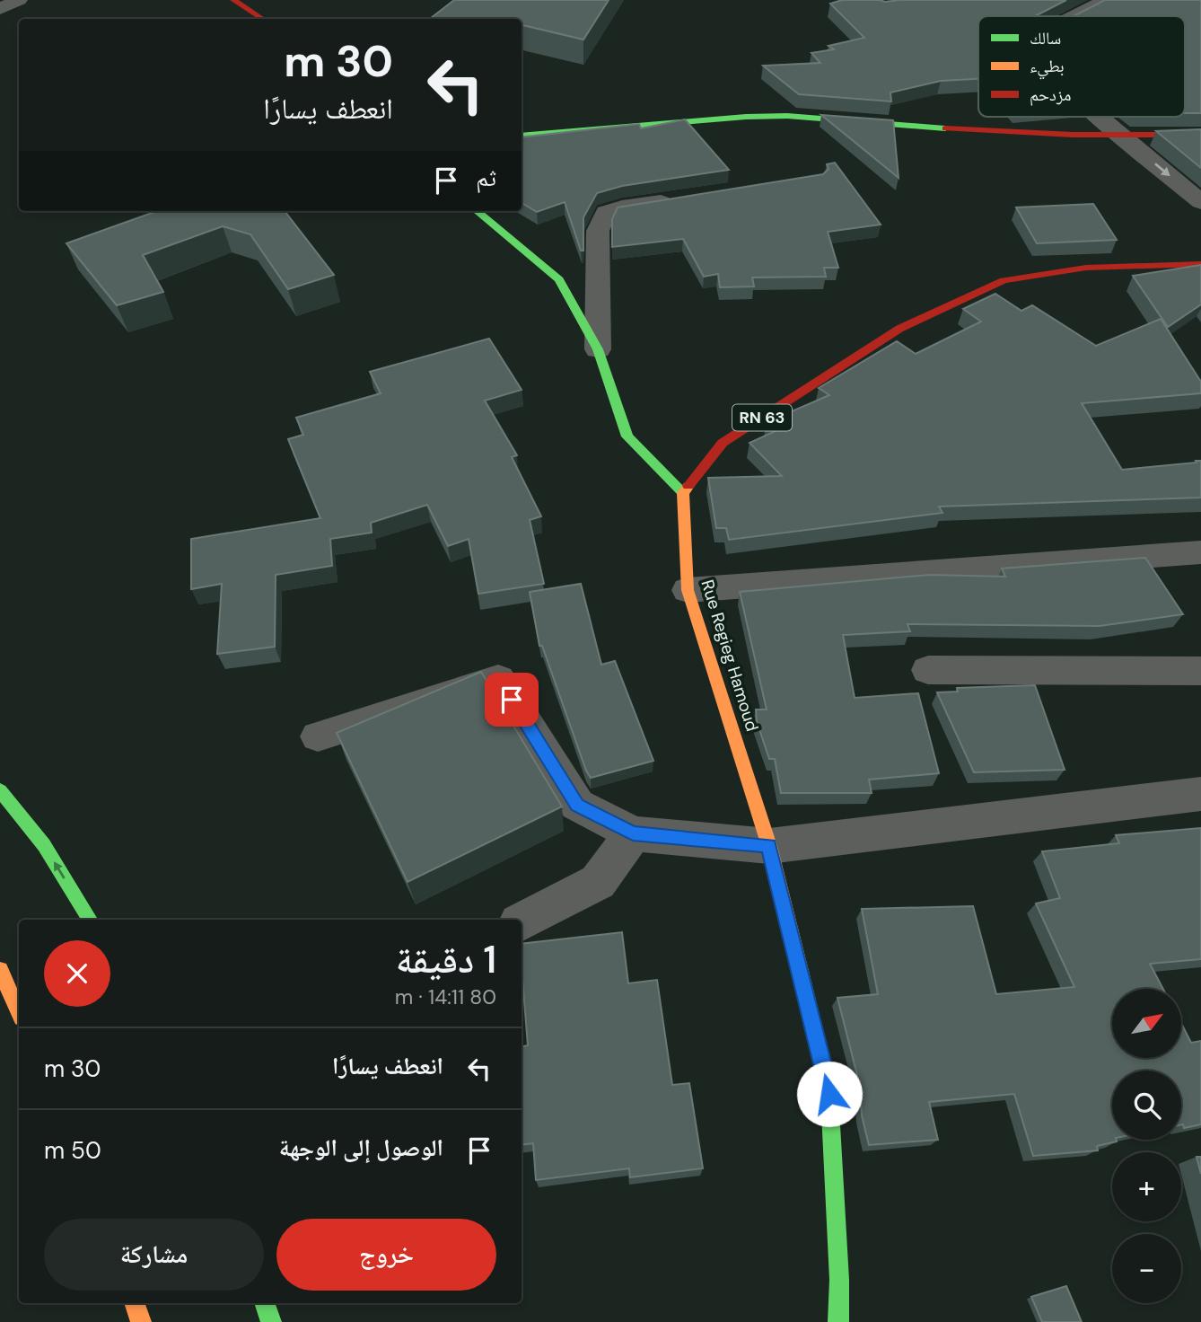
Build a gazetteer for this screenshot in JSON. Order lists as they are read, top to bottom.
{
  "streets": {
    "main road": ["RN 63", "Rue Regieg Hamoud"]
  },
  "crossings": [
    ["RN 63", "Rue Regieg Hamoud"]
  ],
  "legend": ["سالك", "بطيء", "مزدحم"],
  "north": "top right",
  "page": {
    "turn": ["30 m", "انعطف يسارًا"],
    "then": "ثم",
    "heading": ["1 دقيقة", "80 m · 14:11"],
    "map_buttons": ["+", "−"],
    "list": [
      {
        "name": "انعطف يسارًا",
        "value": "30 m"
      },
      {
        "name": "الوصول إلى الوجهة",
        "value": "50 m"
      }
    ],
    "buttons": ["خروج", "مشاركة"]
  }
}
